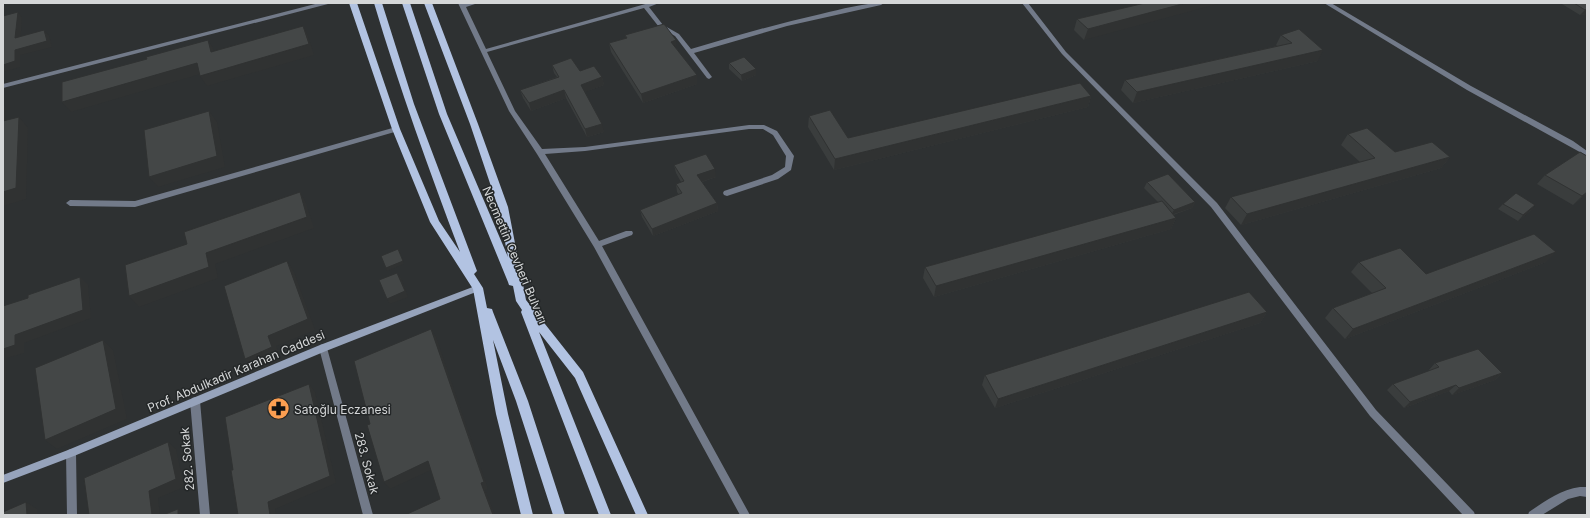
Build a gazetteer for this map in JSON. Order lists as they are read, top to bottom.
{
  "streets": {
    "main road": ["Necmettin Cevheri Bulvarı", "Prof. Abdulkadir Karahan Caddesi"],
    "street": ["282. Sokak", "283. Sokak"]
  },
  "crossings": [
    ["Prof. Abdulkadir Karahan Caddesi", "282. Sokak"],
    ["Prof. Abdulkadir Karahan Caddesi", "283. Sokak"]
  ],
  "places": {
    "pharmacy": ["Satoğlu Eczanesi"]
  }
}
